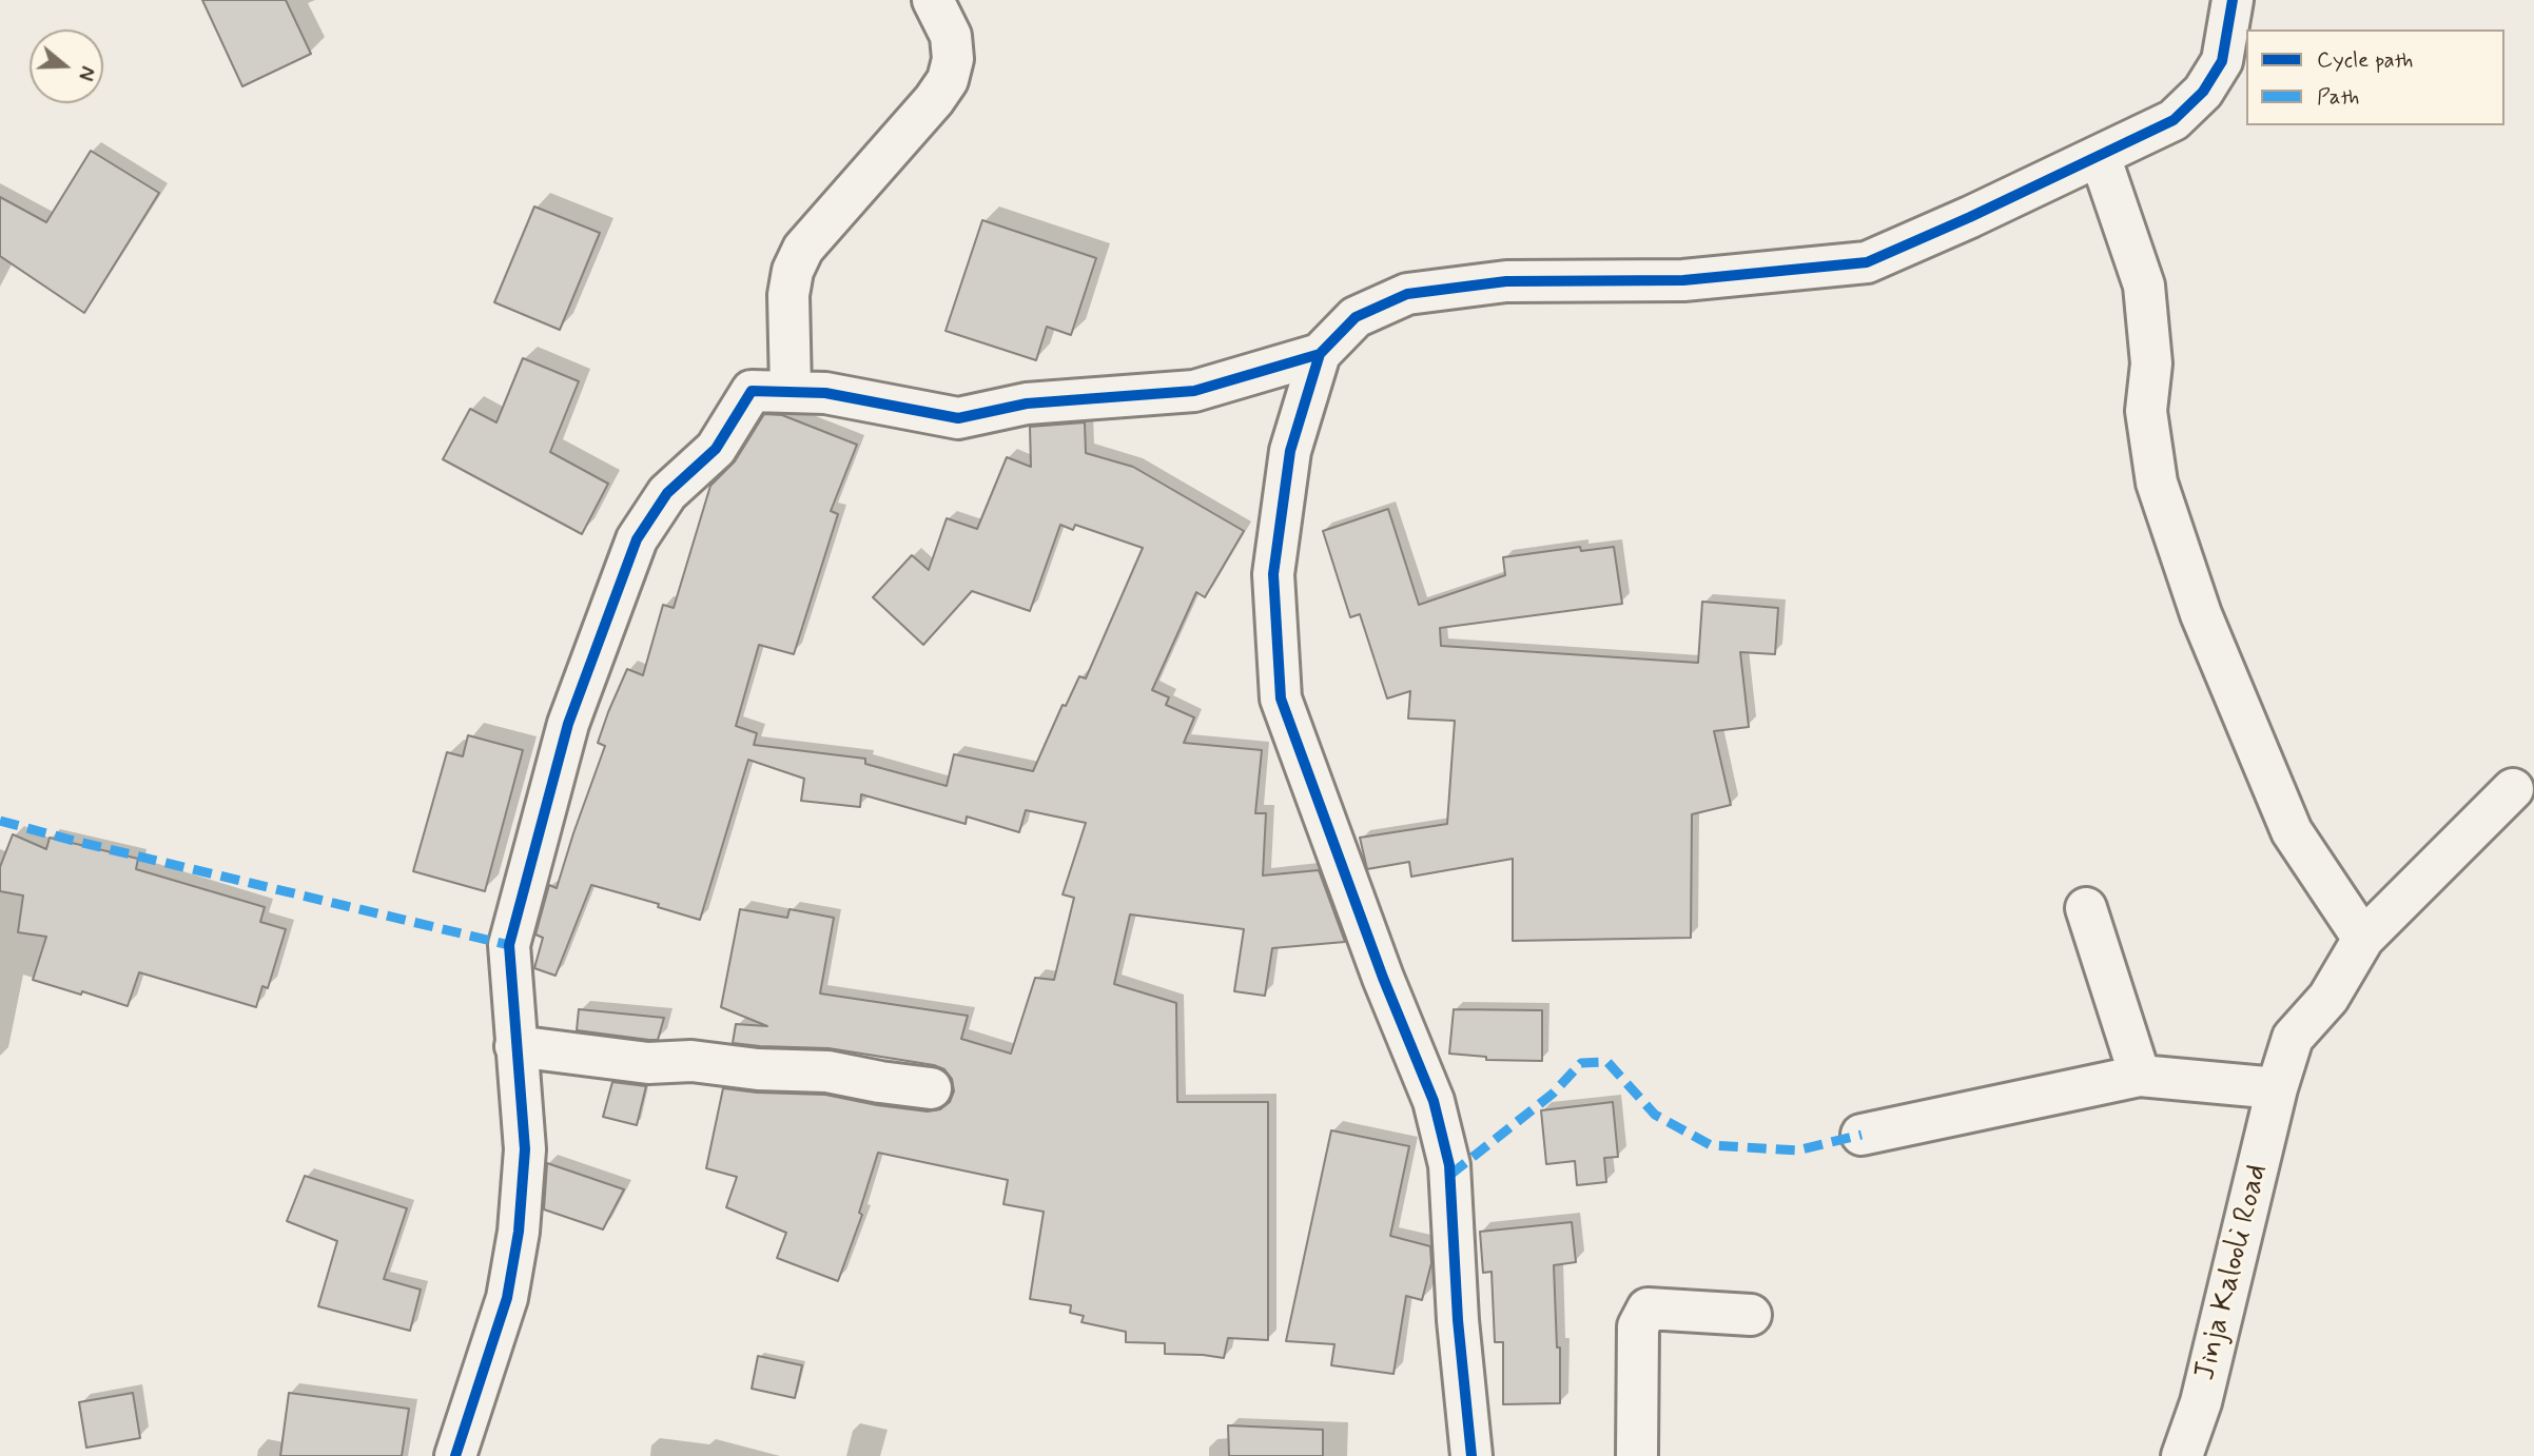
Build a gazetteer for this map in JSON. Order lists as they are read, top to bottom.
{
  "streets": {
    "street": ["Jinja Kalooli Road"]
  },
  "legend": ["Cycle path", "Path"],
  "north": "right"
}
